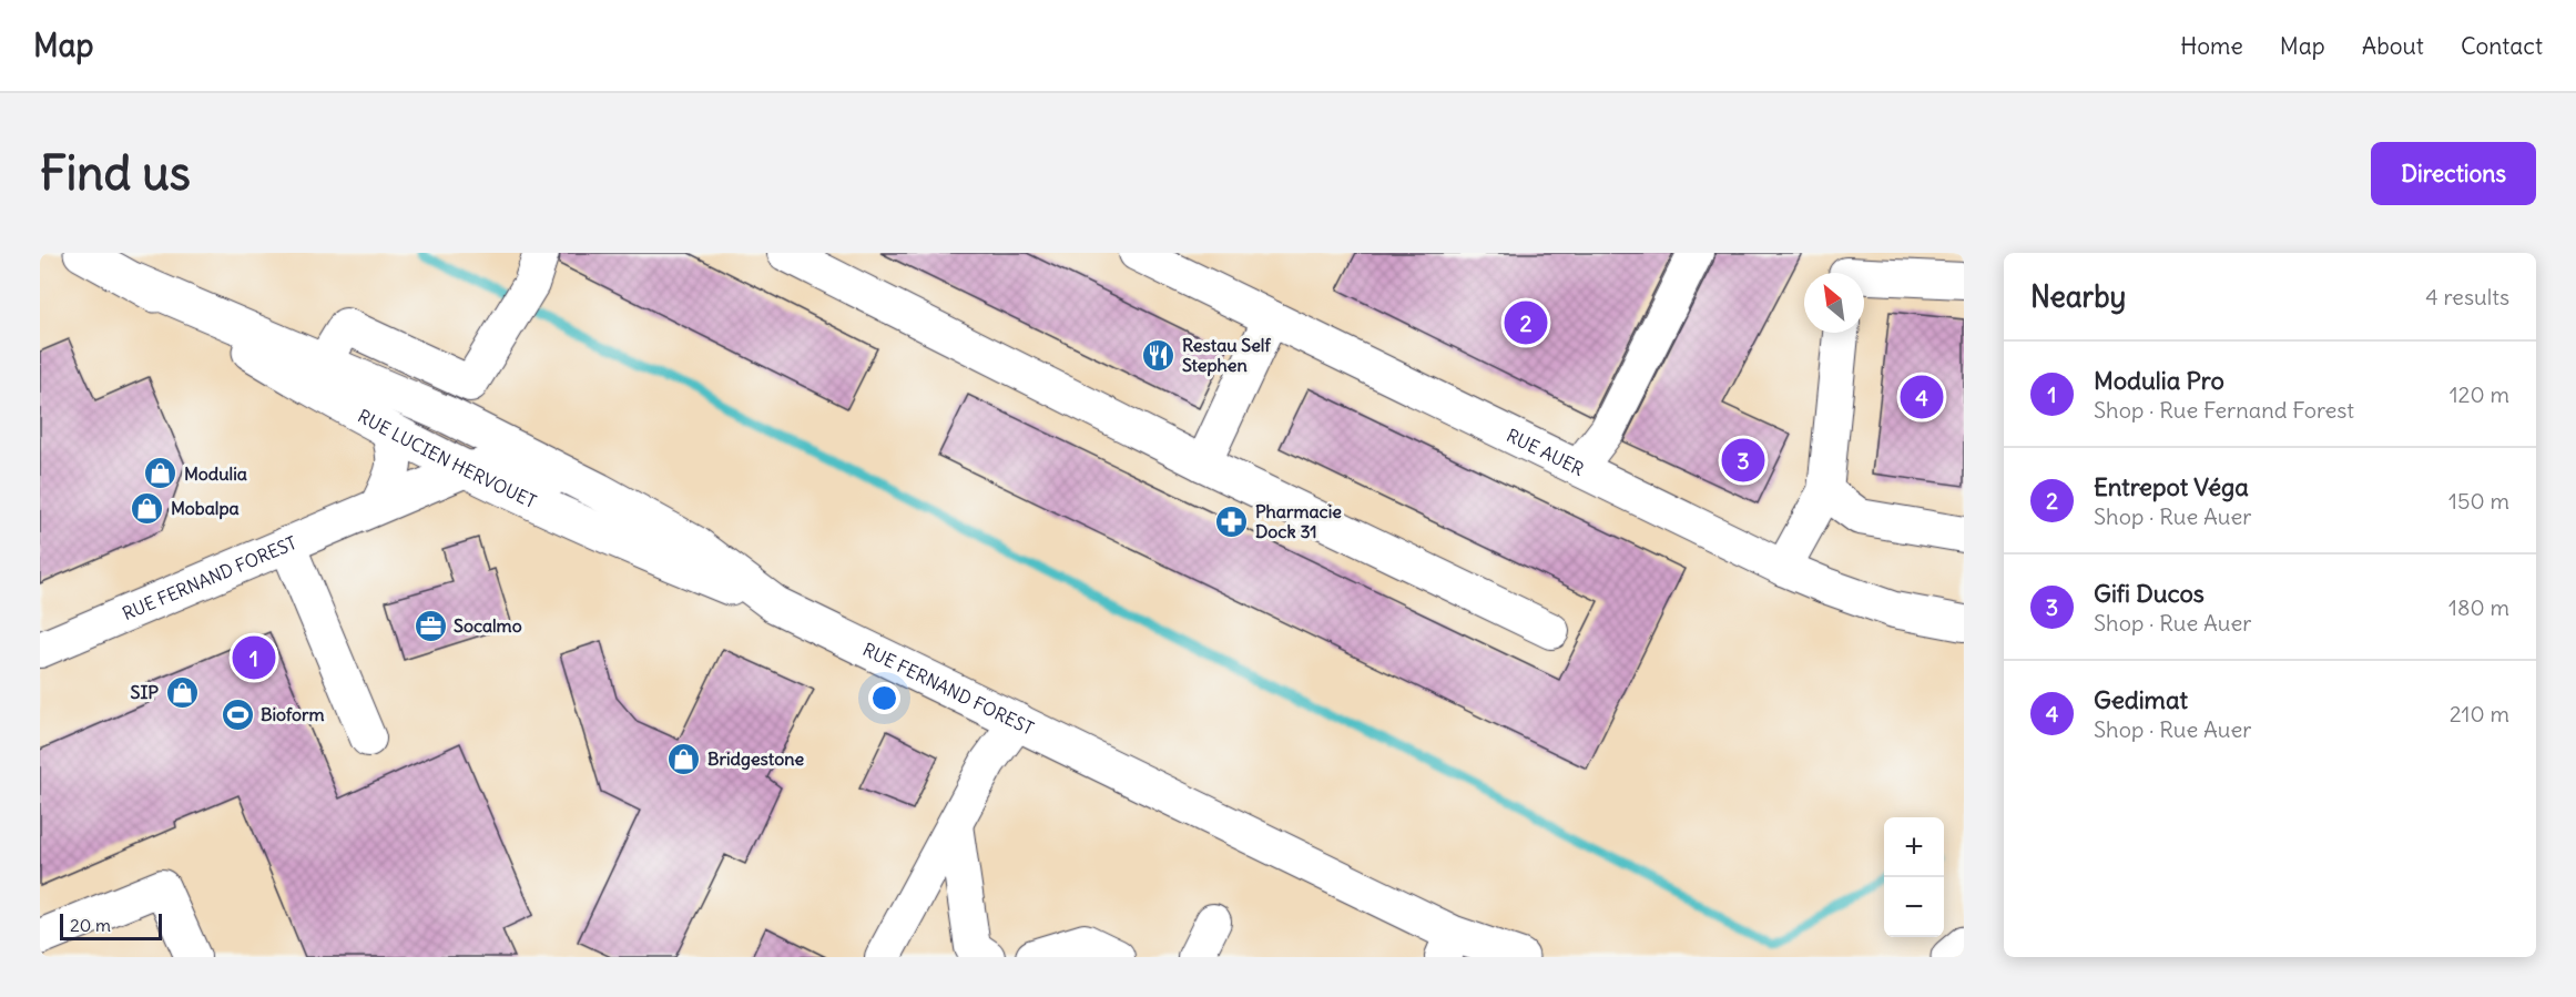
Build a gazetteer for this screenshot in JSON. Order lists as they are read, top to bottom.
{
  "streets": {
    "main road": ["RUE LUCIEN HERVOUET", "RUE FERNAND FOREST"],
    "street": ["RUE AUER"]
  },
  "crossings": [
    ["RUE LUCIEN HERVOUET", "RUE FERNAND FOREST"]
  ],
  "places": {
    "restaurant": ["Restau Self Stephen"],
    "shop": [
      "Modulia",
      "Mobalpa",
      "SIP",
      "Bridgestone"
    ],
    "pharmacy": ["Pharmacie Dock 31"],
    "office": ["Socalmo"],
    "sports": ["Bioform"]
  },
  "scale_bar": "20 m",
  "north": "top left",
  "page": {
    "header": "Map",
    "nav": [
      "Home",
      "Map",
      "About",
      "Contact"
    ],
    "buttons": "Directions",
    "title": "Find us",
    "heading": ["Nearby", "4 results"],
    "pins": [
      "2",
      "4",
      "3",
      "1"
    ],
    "list": [
      {
        "mark": "1",
        "name": "Modulia Pro",
        "note": "Shop · Rue Fernand Forest",
        "value": "120 m"
      },
      {
        "mark": "2",
        "name": "Entrepot Véga",
        "note": "Shop · Rue Auer",
        "value": "150 m"
      },
      {
        "mark": "3",
        "name": "Gifi Ducos",
        "note": "Shop · Rue Auer",
        "value": "180 m"
      },
      {
        "mark": "4",
        "name": "Gedimat",
        "note": "Shop · Rue Auer",
        "value": "210 m"
      }
    ],
    "map_buttons": ["+", "−"],
    "scale": "20 m"
  }
}
